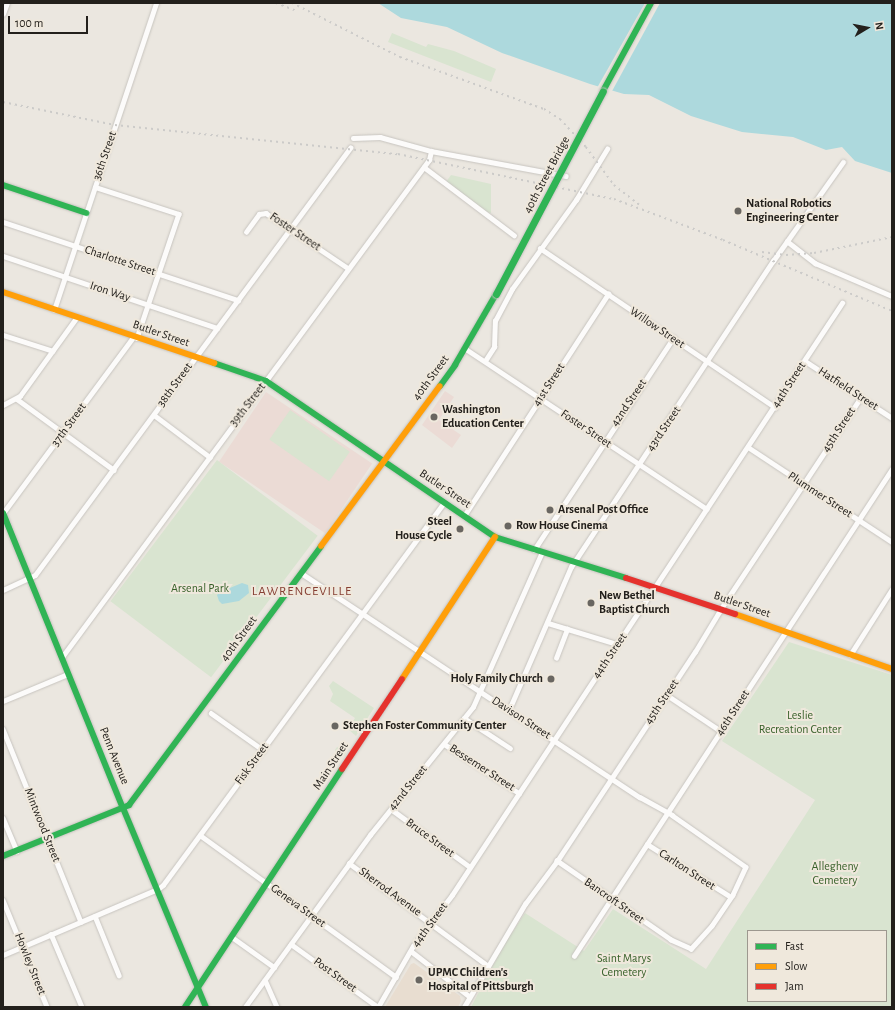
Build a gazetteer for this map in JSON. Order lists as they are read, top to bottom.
{
  "streets": {
    "main road": [
      "40th Street Bridge",
      "Butler Street",
      "40th Street",
      "Penn Avenue",
      "Main Street"
    ],
    "street": [
      "36th Street",
      "Foster Street",
      "Charlotte Street",
      "Iron Way",
      "Willow Street",
      "38th Street",
      "41st Street",
      "44th Street",
      "Hatfield Street",
      "42nd Street",
      "39th Street",
      "37th Street",
      "43rd Street",
      "45th Street",
      "Plummer Street",
      "46th Street",
      "Davison Street",
      "Fisk Street",
      "Bessemer Street",
      "Mintwood Street",
      "Bruce Street",
      "Carlton Street",
      "Sherrod Avenue",
      "Bancroft Street",
      "Geneva Street",
      "Howley Street",
      "Post Street"
    ]
  },
  "crossings": [
    ["36th Street", "Charlotte Street"],
    ["36th Street", "Iron Way"],
    ["36th Street", "Butler Street"],
    ["36th Street", "37th Street"],
    ["40th Street Bridge", "Foster Street"],
    ["40th Street Bridge", "40th Street"],
    ["Foster Street", "38th Street"],
    ["Foster Street", "41st Street"],
    ["Foster Street", "44th Street"],
    ["Foster Street", "42nd Street"],
    ["Foster Street", "39th Street"],
    ["Foster Street", "43rd Street"],
    ["Charlotte Street", "38th Street"],
    ["Charlotte Street", "37th Street"],
    ["Iron Way", "38th Street"],
    ["Iron Way", "37th Street"],
    ["Willow Street", "41st Street"],
    ["Willow Street", "44th Street"],
    ["Willow Street", "42nd Street"],
    ["Willow Street", "43rd Street"],
    ["Butler Street", "40th Street"],
    ["Butler Street", "38th Street"],
    ["Butler Street", "41st Street"],
    ["Butler Street", "44th Street"],
    ["Butler Street", "42nd Street"],
    ["Butler Street", "39th Street"],
    ["Butler Street", "37th Street"],
    ["Butler Street", "43rd Street"],
    ["Butler Street", "45th Street"],
    ["Butler Street", "46th Street"],
    ["Butler Street", "Fisk Street"],
    ["Butler Street", "Main Street"],
    ["40th Street", "Davison Street"],
    ["40th Street", "Penn Avenue"],
    ["40th Street", "Mintwood Street"],
    ["38th Street", "Penn Avenue"],
    ["44th Street", "Hatfield Street"],
    ["44th Street", "Plummer Street"],
    ["44th Street", "Davison Street"],
    ["44th Street", "Bessemer Street"],
    ["44th Street", "Bruce Street"],
    ["44th Street", "Sherrod Avenue"],
    ["44th Street", "Geneva Street"],
    ["44th Street", "Post Street"],
    ["Hatfield Street", "45th Street"],
    ["42nd Street", "Davison Street"],
    ["42nd Street", "Bessemer Street"],
    ["42nd Street", "Bruce Street"],
    ["42nd Street", "Sherrod Avenue"],
    ["42nd Street", "Geneva Street"],
    ["42nd Street", "Post Street"],
    ["39th Street", "Penn Avenue"],
    ["37th Street", "Penn Avenue"],
    ["43rd Street", "Davison Street"],
    ["45th Street", "Plummer Street"],
    ["45th Street", "Davison Street"],
    ["45th Street", "Sherrod Avenue"],
    ["45th Street", "Bancroft Street"],
    ["Plummer Street", "46th Street"],
    ["46th Street", "Davison Street"],
    ["46th Street", "Carlton Street"],
    ["46th Street", "Bancroft Street"],
    ["Davison Street", "Fisk Street"],
    ["Davison Street", "Main Street"],
    ["Davison Street", "Bancroft Street"],
    ["Penn Avenue", "Fisk Street"],
    ["Penn Avenue", "Main Street"],
    ["Fisk Street", "Mintwood Street"],
    ["Fisk Street", "Geneva Street"],
    ["Fisk Street", "Howley Street"],
    ["Main Street", "Geneva Street"]
  ],
  "districts": ["LAWRENCEVILLE"],
  "parks": [
    "Arsenal Park",
    "Leslie Recreation Center",
    "Allegheny Cemetery",
    "Saint Marys Cemetery"
  ],
  "places": [
    "National Robotics Engineering Center",
    "Washington Education Center",
    "Arsenal Post Office",
    "Row House Cinema",
    "Steel House Cycle",
    "New Bethel Baptist Church",
    "Holy Family Church",
    "Stephen Foster Community Center",
    "UPMC Children's Hospital of Pittsburgh"
  ],
  "legend": ["Fast", "Slow", "Jam"],
  "scale_bar": "100 m",
  "north": "right"
}
